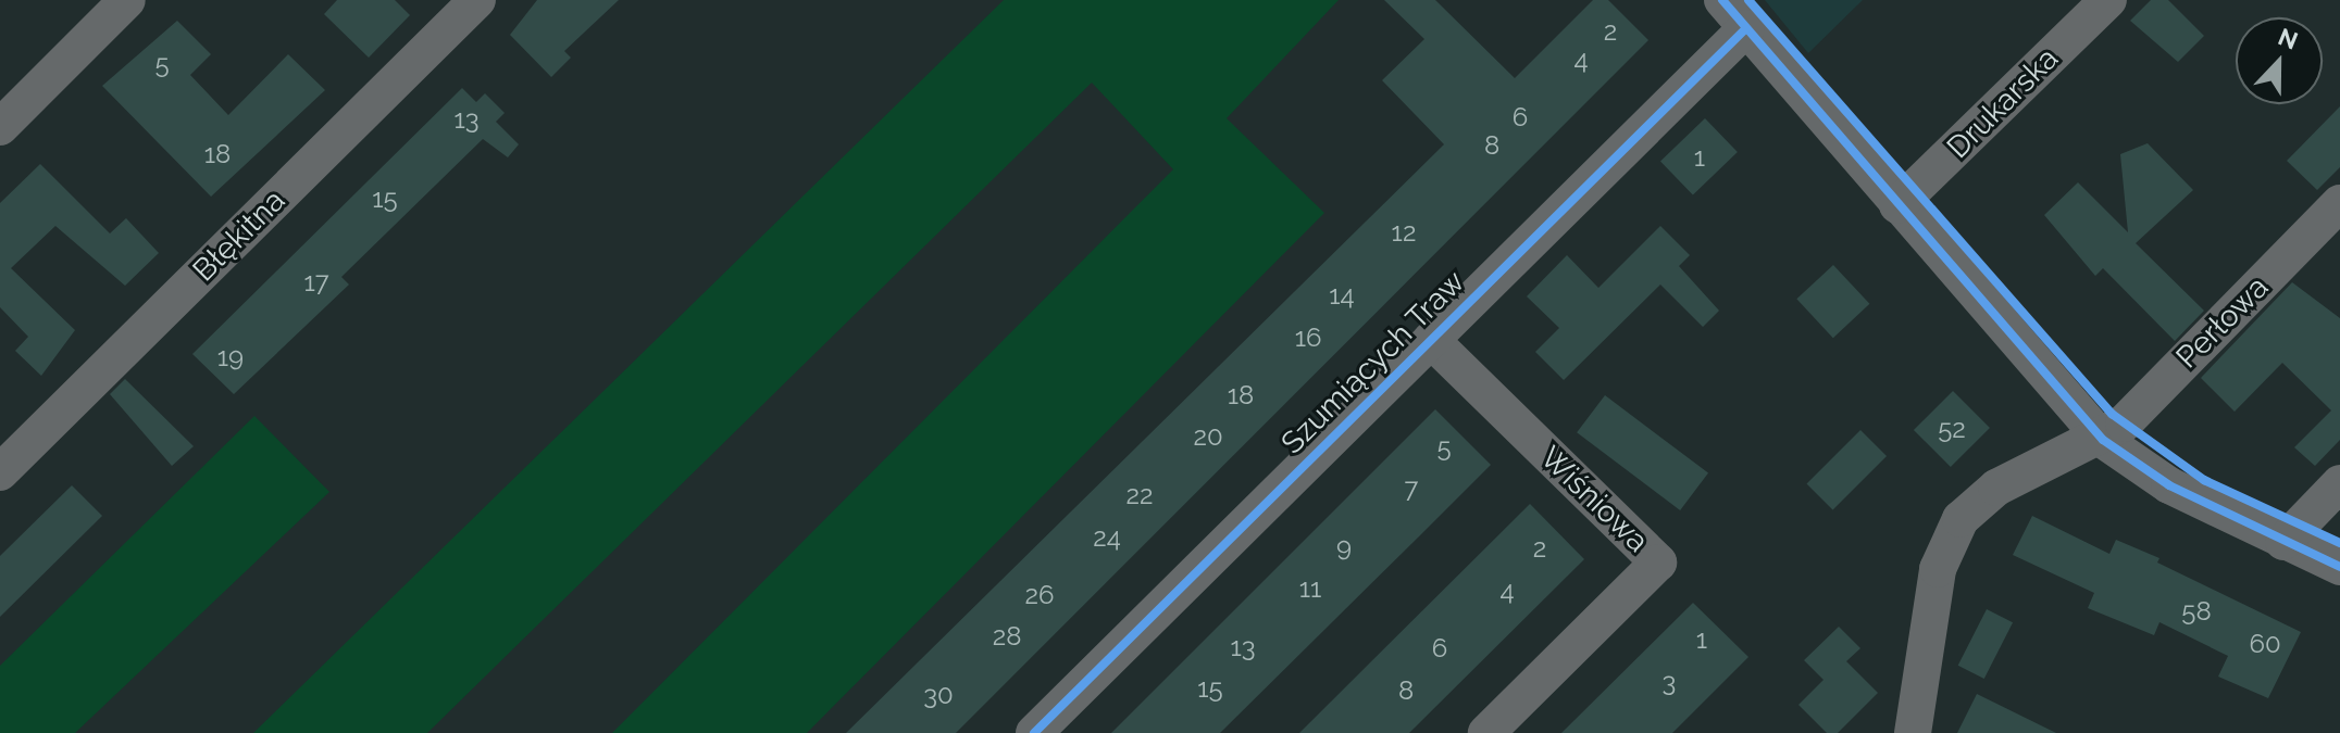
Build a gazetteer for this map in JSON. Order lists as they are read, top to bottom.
{
  "streets": {
    "street": [
      "Drukarska",
      "Błękitna",
      "Perłowa",
      "Szumiących Traw",
      "Wiśniowa"
    ]
  },
  "crossings": [
    ["Szumiących Traw", "Wiśniowa"]
  ],
  "house_numbers": [
    "2",
    "4",
    "5",
    "6",
    "13",
    "8",
    "18",
    "1",
    "15",
    "12",
    "17",
    "14",
    "16",
    "19",
    "18",
    "52",
    "20",
    "5",
    "7",
    "22",
    "24",
    "9",
    "2",
    "11",
    "4",
    "26",
    "58",
    "28",
    "1",
    "60",
    "13",
    "6",
    "3",
    "15",
    "8",
    "30"
  ],
  "north": "top"
}
